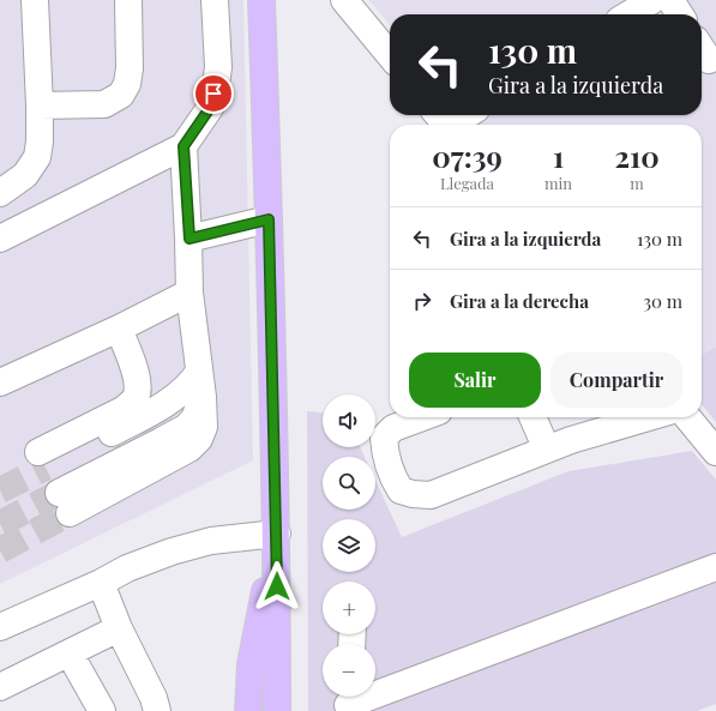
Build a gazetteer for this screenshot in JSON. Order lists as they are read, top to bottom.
{
  "page": {
    "turn": ["130 m", "Gira a la izquierda"],
    "eta": [
      "07:39",
      "Llegada",
      "1",
      "min",
      "210",
      "m"
    ],
    "list": [
      {
        "name": "Gira a la izquierda",
        "value": "130 m"
      },
      {
        "name": "Gira a la derecha",
        "value": "30 m"
      }
    ],
    "buttons": ["Salir", "Compartir"],
    "map_buttons": ["+", "−"]
  }
}
